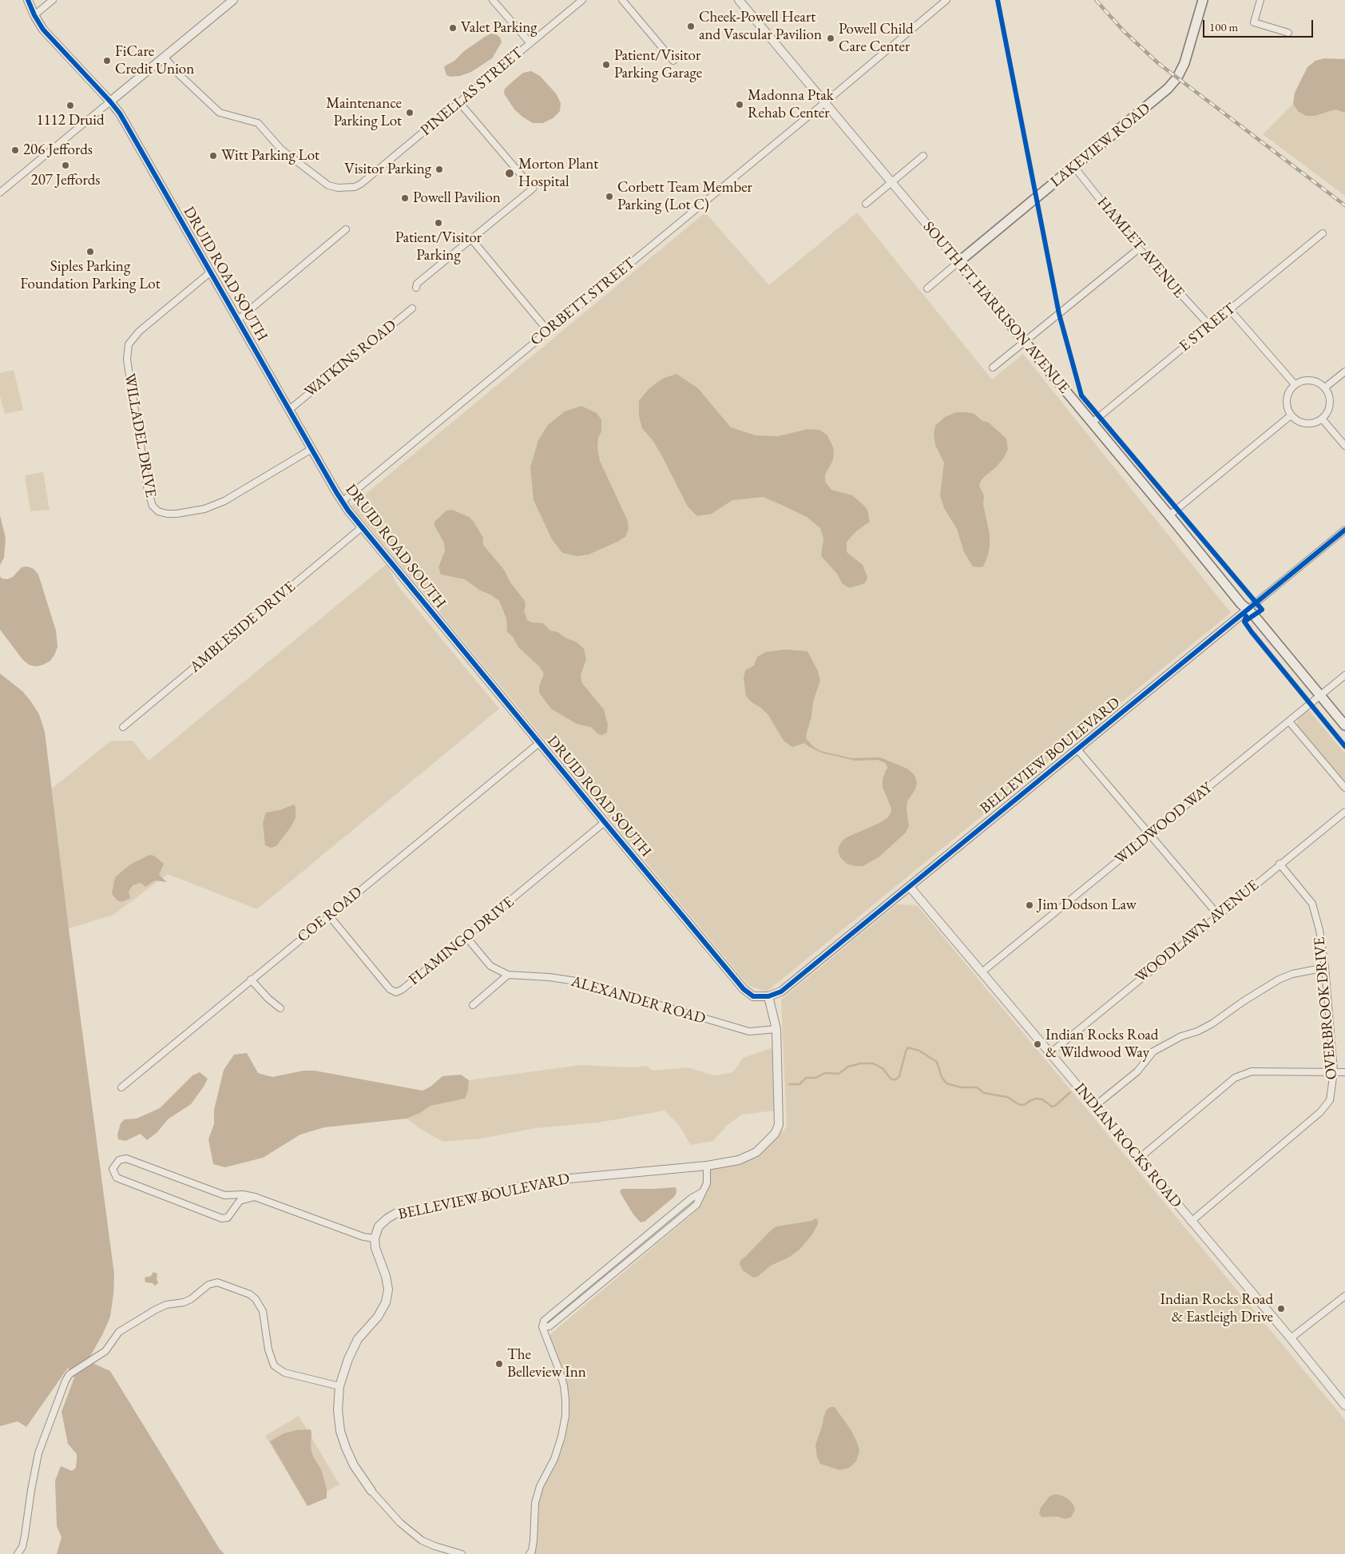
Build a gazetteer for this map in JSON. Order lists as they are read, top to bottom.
{
  "streets": {
    "main road": ["LAKEVIEW ROAD", "SOUTH FT HARRISON AVENUE"],
    "street": [
      "PINELLAS STREET",
      "HAMLET AVENUE",
      "DRUID ROAD SOUTH",
      "CORBETT STREET",
      "E STREET",
      "WATKINS ROAD",
      "WILLADEL DRIVE",
      "AMBLESIDE DRIVE",
      "BELLEVIEW BOULEVARD",
      "WILDWOOD WAY",
      "COE ROAD",
      "WOODLAWN AVENUE",
      "FLAMINGO DRIVE",
      "ALEXANDER ROAD",
      "OVERBROOK DRIVE",
      "INDIAN ROCKS ROAD"
    ]
  },
  "crossings": [
    ["LAKEVIEW ROAD", "HAMLET AVENUE"],
    ["LAKEVIEW ROAD", "SOUTH FT HARRISON AVENUE"],
    ["HAMLET AVENUE", "E STREET"],
    ["DRUID ROAD SOUTH", "CORBETT STREET"],
    ["DRUID ROAD SOUTH", "WATKINS ROAD"],
    ["DRUID ROAD SOUTH", "WILLADEL DRIVE"],
    ["DRUID ROAD SOUTH", "AMBLESIDE DRIVE"],
    ["DRUID ROAD SOUTH", "BELLEVIEW BOULEVARD"],
    ["DRUID ROAD SOUTH", "COE ROAD"],
    ["DRUID ROAD SOUTH", "FLAMINGO DRIVE"],
    ["CORBETT STREET", "SOUTH FT HARRISON AVENUE"],
    ["SOUTH FT HARRISON AVENUE", "E STREET"],
    ["SOUTH FT HARRISON AVENUE", "BELLEVIEW BOULEVARD"],
    ["SOUTH FT HARRISON AVENUE", "WILDWOOD WAY"],
    ["BELLEVIEW BOULEVARD", "ALEXANDER ROAD"],
    ["BELLEVIEW BOULEVARD", "INDIAN ROCKS ROAD"],
    ["WILDWOOD WAY", "INDIAN ROCKS ROAD"],
    ["COE ROAD", "FLAMINGO DRIVE"],
    ["WOODLAWN AVENUE", "OVERBROOK DRIVE"],
    ["WOODLAWN AVENUE", "INDIAN ROCKS ROAD"],
    ["FLAMINGO DRIVE", "ALEXANDER ROAD"],
    ["OVERBROOK DRIVE", "INDIAN ROCKS ROAD"]
  ],
  "places": [
    "Cheek-Powell Heart and Vascular Pavilion",
    "Valet Parking",
    "Powell Child Care Center",
    "FiCare Credit Union",
    "Patient/Visitor Parking Garage",
    "Madonna Ptak Rehab Center",
    "1112 Druid",
    "Maintenance Parking Lot",
    "206 Jeffords",
    "Witt Parking Lot",
    "207 Jeffords",
    "Visitor Parking",
    "Morton Plant Hospital",
    "Corbett Team Member Parking (Lot C)",
    "Powell Pavilion",
    "Patient/Visitor Parking",
    "Siples Parking Foundation Parking Lot",
    "Jim Dodson Law",
    "Indian Rocks Road & Wildwood Way",
    "Indian Rocks Road & Eastleigh Drive",
    "The Belleview Inn"
  ],
  "scale_bar": "100 m"
}
